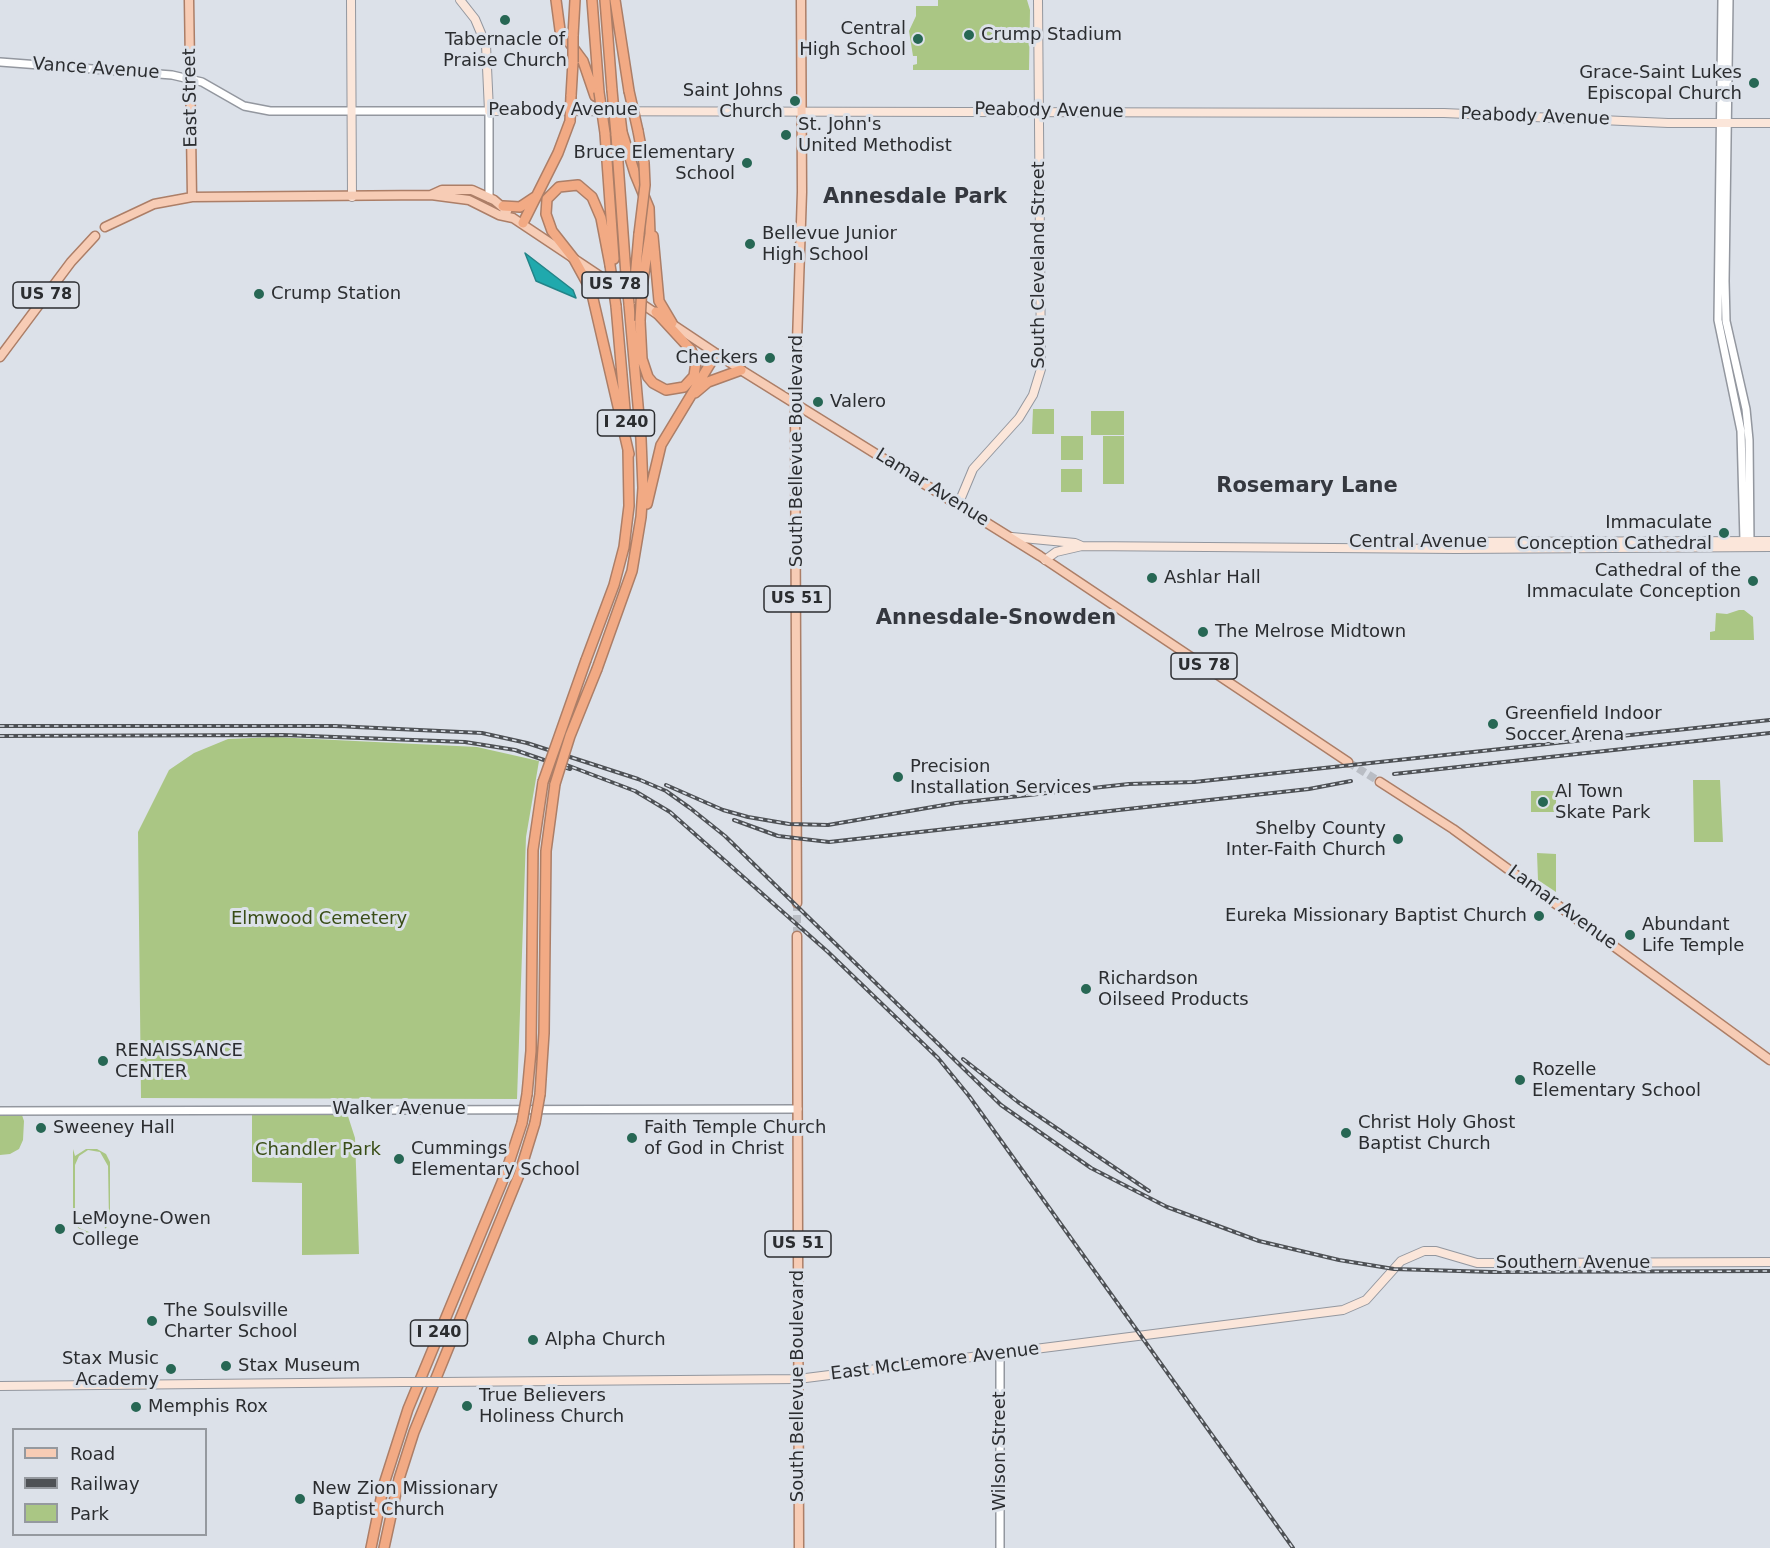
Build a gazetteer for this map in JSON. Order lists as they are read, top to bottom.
{
  "streets": {
    "highway": ["I 240"],
    "main road": [
      "East Street",
      "Peabody Avenue",
      "South Cleveland Street",
      "US 78",
      "South Bellevue Boulevard",
      "Lamar Avenue",
      "Central Avenue",
      "US 51",
      "Southern Avenue",
      "East McLemore Avenue"
    ],
    "street": ["Vance Avenue", "Walker Avenue", "Wilson Street"]
  },
  "crossings": [
    ["Vance Avenue", "East Street"],
    ["Vance Avenue", "Peabody Avenue"],
    ["East Street", "Peabody Avenue"],
    ["East Street", "US 78"],
    ["Peabody Avenue", "South Cleveland Street"],
    ["Peabody Avenue", "South Bellevue Boulevard"],
    ["South Cleveland Street", "Lamar Avenue"],
    ["US 78", "Lamar Avenue"],
    ["South Bellevue Boulevard", "Lamar Avenue"],
    ["South Bellevue Boulevard", "Walker Avenue"],
    ["South Bellevue Boulevard", "East McLemore Avenue"],
    ["Lamar Avenue", "Central Avenue"],
    ["Southern Avenue", "East McLemore Avenue"],
    ["East McLemore Avenue", "Wilson Street"]
  ],
  "districts": ["Annesdale Park", "Rosemary Lane", "Annesdale-Snowden"],
  "parks": ["Elmwood Cemetery", "Chandler Park"],
  "places": [
    "Tabernacle of Praise Church",
    "Crump Stadium",
    "Central High School",
    "Grace-Saint Lukes Episcopal Church",
    "Saint Johns Church",
    "St. John's United Methodist",
    "Bruce Elementary School",
    "Bellevue Junior High School",
    "Crump Station",
    "Checkers",
    "Valero",
    "Immaculate Conception Cathedral",
    "Ashlar Hall",
    "Cathedral of the Immaculate Conception",
    "The Melrose Midtown",
    "Greenfield Indoor Soccer Arena",
    "Precision Installation Services",
    "Al Town Skate Park",
    "Shelby County Inter-Faith Church",
    "Eureka Missionary Baptist Church",
    "Abundant Life Temple",
    "Richardson Oilseed Products",
    "RENAISSANCE CENTER",
    "Rozelle Elementary School",
    "Sweeney Hall",
    "Christ Holy Ghost Baptist Church",
    "Faith Temple Church of God in Christ",
    "Cummings Elementary School",
    "LeMoyne-Owen College",
    "The Soulsville Charter School",
    "Alpha Church",
    "Stax Museum",
    "Stax Music Academy",
    "True Believers Holiness Church",
    "Memphis Rox",
    "New Zion Missionary Baptist Church"
  ],
  "legend": ["Road", "Railway", "Park"]
}
